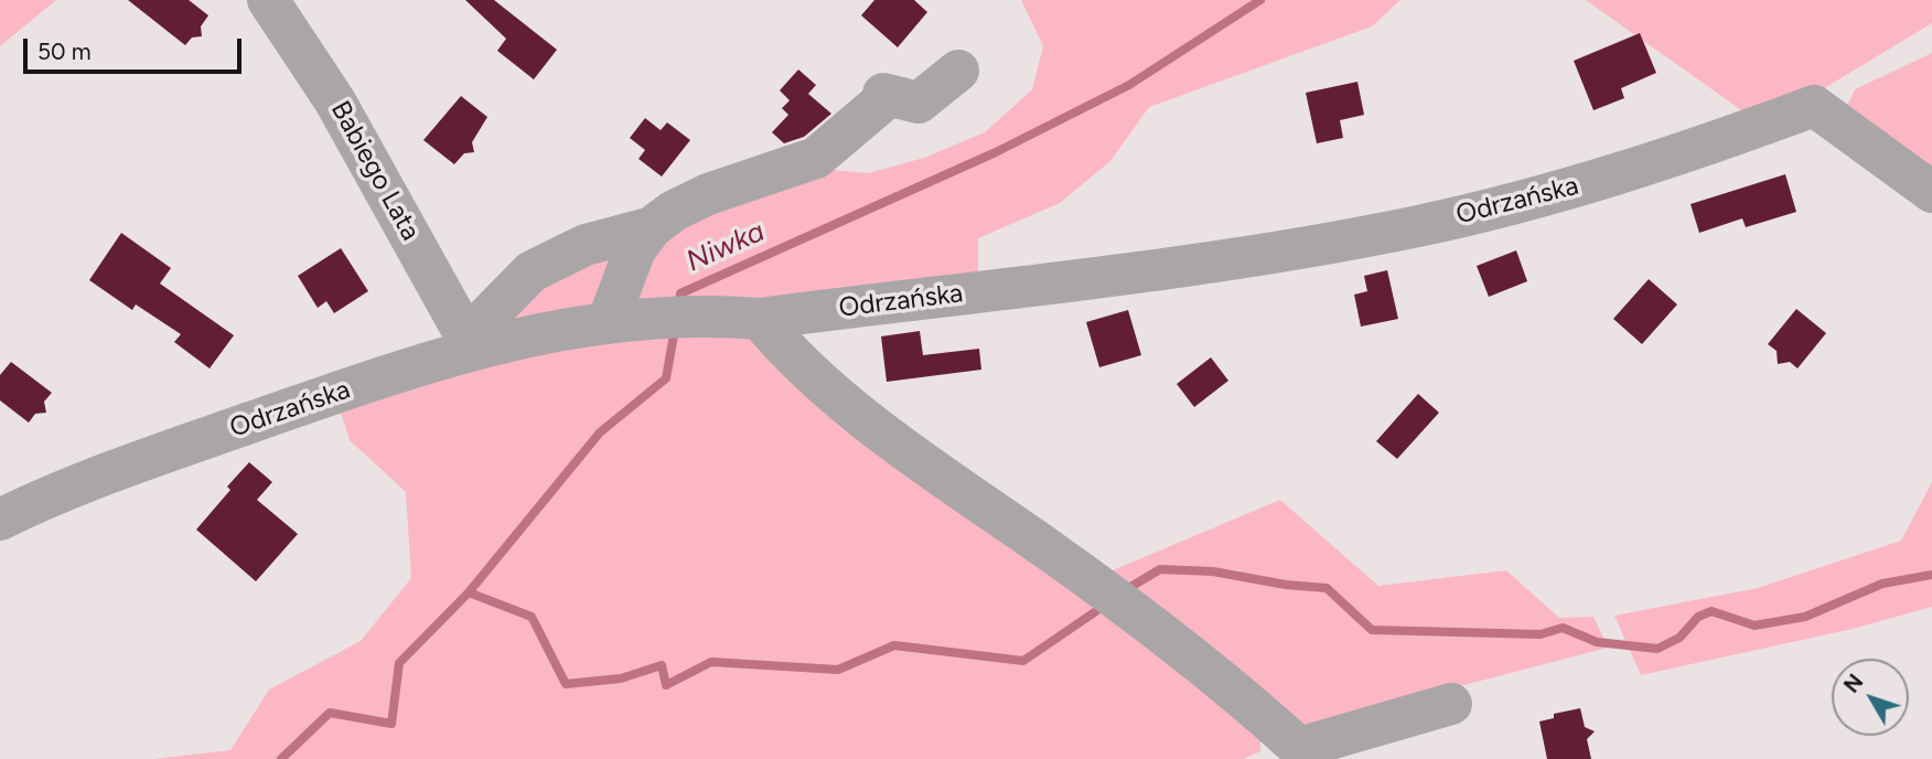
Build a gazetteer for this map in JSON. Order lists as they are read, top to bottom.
{
  "streets": {
    "street": ["Babiego Lata", "Odrzańska"]
  },
  "crossings": [
    ["Babiego Lata", "Odrzańska"]
  ],
  "water": ["Niwka"],
  "scale_bar": "50 m",
  "north": "top left"
}
